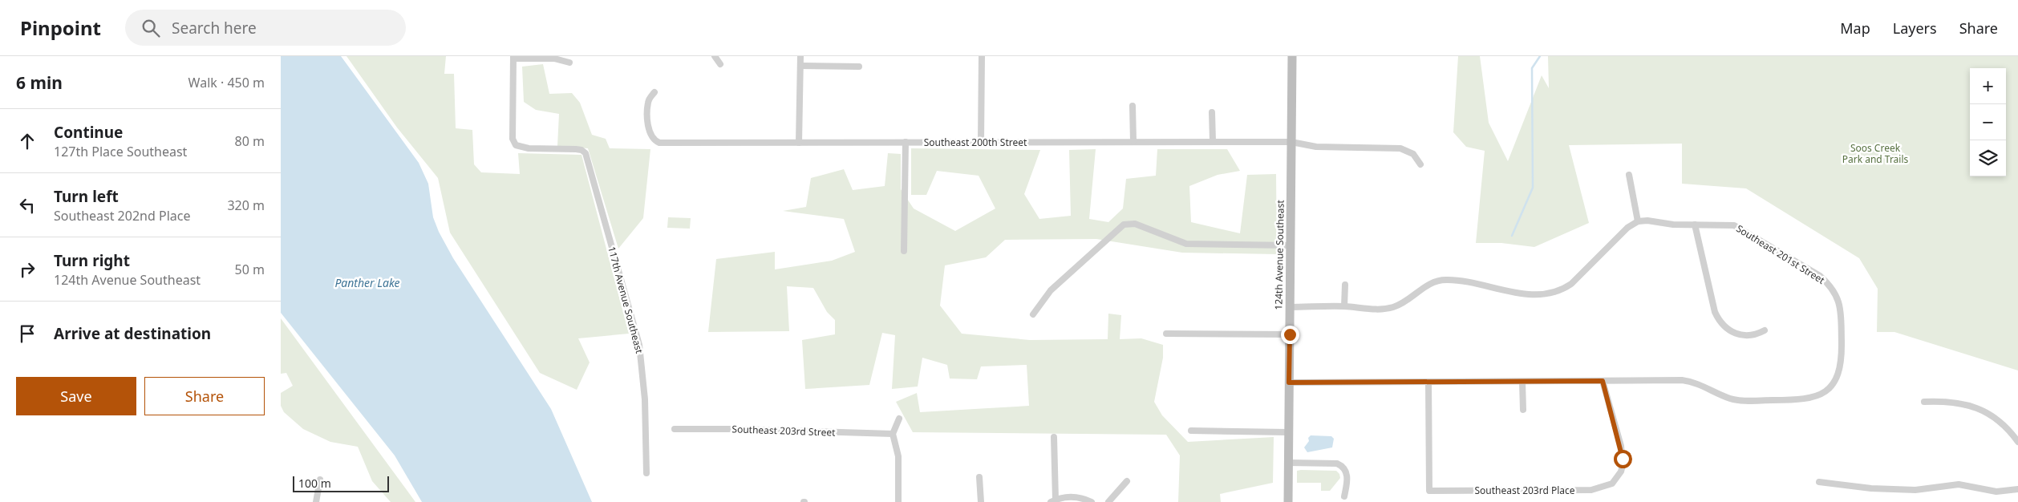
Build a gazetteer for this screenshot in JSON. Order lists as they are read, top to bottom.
{
  "streets": {
    "street": [
      "Southeast 200th Street",
      "Southeast 201st Street",
      "124th Avenue Southeast",
      "117th Avenue Southeast",
      "Southeast 203rd Street",
      "Southeast 203rd Place"
    ]
  },
  "crossings": [
    ["Southeast 200th Street", "124th Avenue Southeast"],
    ["Southeast 201st Street", "Southeast 203rd Place"]
  ],
  "water": ["Panther Lake"],
  "parks": ["Soos Creek Park and Trails"],
  "scale_bar": "100 m",
  "page": {
    "header": "Pinpoint",
    "search": "Search here",
    "nav": ["Map", "Layers", "Share"],
    "heading": ["6 min", "Walk · 450 m"],
    "map_buttons": ["+", "−"],
    "list": [
      ["Continue", "127th Place Southeast", "80 m"],
      ["Turn left", "Southeast 202nd Place", "320 m"],
      ["Turn right", "124th Avenue Southeast", "50 m"],
      "Arrive at destination"
    ],
    "buttons": ["Save", "Share"],
    "scale": "100 m"
  }
}
